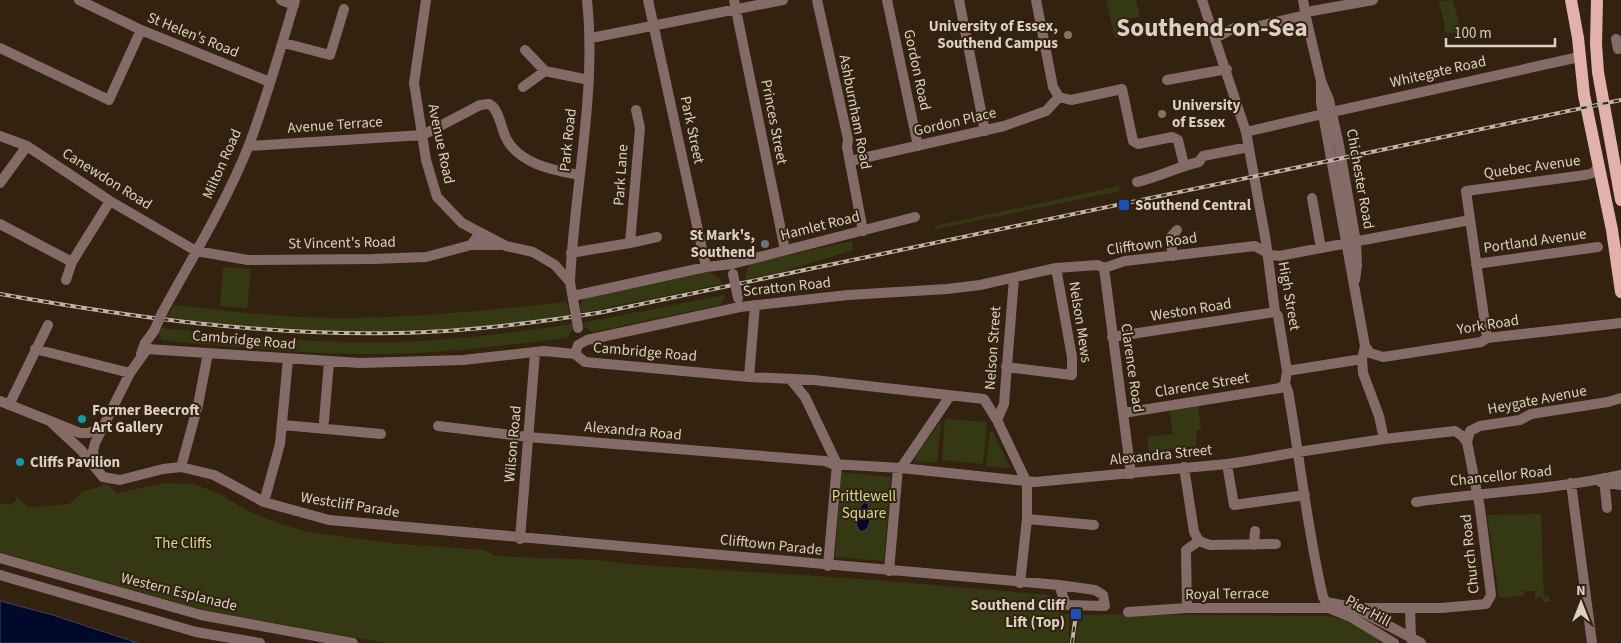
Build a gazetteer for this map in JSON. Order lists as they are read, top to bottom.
{
  "streets": {
    "street": [
      "St Helen's Road",
      "Gordon Road",
      "Whitegate Road",
      "Ashburnham Road",
      "Princes Street",
      "Gordon Place",
      "Avenue Terrace",
      "Park Street",
      "Park Road",
      "Avenue Road",
      "Milton Road",
      "Quebec Avenue",
      "Park Lane",
      "Canewdon Road",
      "Chichester Road",
      "Hamlet Road",
      "Portland Avenue",
      "St Vincent's Road",
      "Clifftown Road",
      "Scratton Road",
      "High Street",
      "Weston Road",
      "Nelson Mews",
      "York Road",
      "Cambridge Road",
      "Nelson Street",
      "Clarence Road",
      "Clarence Street",
      "Heygate Avenue",
      "Alexandra Road",
      "Wilson Road",
      "Alexandra Street",
      "Chancellor Road",
      "Westcliff Parade",
      "Clifftown Parade",
      "Church Road",
      "Western Esplanade",
      "Royal Terrace",
      "Pier Hill"
    ]
  },
  "crossings": [
    ["St Helen's Road", "Milton Road"],
    ["Gordon Road", "Gordon Place"],
    ["Whitegate Road", "Chichester Road"],
    ["Whitegate Road", "High Street"],
    ["Ashburnham Road", "Gordon Place"],
    ["Ashburnham Road", "Hamlet Road"],
    ["Princes Street", "Hamlet Road"],
    ["Avenue Terrace", "Avenue Road"],
    ["Avenue Terrace", "Milton Road"],
    ["Park Street", "Hamlet Road"],
    ["Park Road", "Avenue Road"],
    ["Avenue Road", "St Vincent's Road"],
    ["Milton Road", "Canewdon Road"],
    ["Milton Road", "St Vincent's Road"],
    ["Milton Road", "Westcliff Parade"],
    ["Quebec Avenue", "Clifftown Road"],
    ["Canewdon Road", "St Vincent's Road"],
    ["Chichester Road", "Clifftown Road"],
    ["Chichester Road", "York Road"],
    ["Clifftown Road", "Scratton Road"],
    ["Clifftown Road", "High Street"],
    ["Clifftown Road", "Nelson Mews"],
    ["Clifftown Road", "Nelson Street"],
    ["Clifftown Road", "Clarence Road"],
    ["Scratton Road", "Nelson Street"],
    ["High Street", "Weston Road"],
    ["High Street", "Clarence Street"],
    ["High Street", "Alexandra Street"],
    ["High Street", "Royal Terrace"],
    ["High Street", "Pier Hill"],
    ["Weston Road", "Clarence Road"],
    ["Nelson Mews", "Nelson Street"],
    ["Cambridge Road", "Nelson Street"],
    ["Cambridge Road", "Wilson Road"],
    ["Clarence Road", "Clarence Street"],
    ["Clarence Road", "Alexandra Street"],
    ["Heygate Avenue", "Church Road"],
    ["Alexandra Road", "Wilson Road"],
    ["Alexandra Road", "Alexandra Street"],
    ["Wilson Road", "Westcliff Parade"],
    ["Wilson Road", "Clifftown Parade"],
    ["Chancellor Road", "Church Road"],
    ["Westcliff Parade", "Clifftown Parade"],
    ["Royal Terrace", "Pier Hill"]
  ],
  "districts": ["Southend-on-Sea"],
  "parks": ["Prittlewell Square", "The Cliffs"],
  "places": {
    "other": [
      "University of Essex, Southend Campus",
      "University of Essex",
      "St Mark's, Southend",
      "Former Beecroft Art Gallery",
      "Cliffs Pavilion"
    ],
    "transit": ["Southend Central", "Southend Cliff Lift (Top)"]
  },
  "scale_bar": "100 m",
  "north": "top"
}
